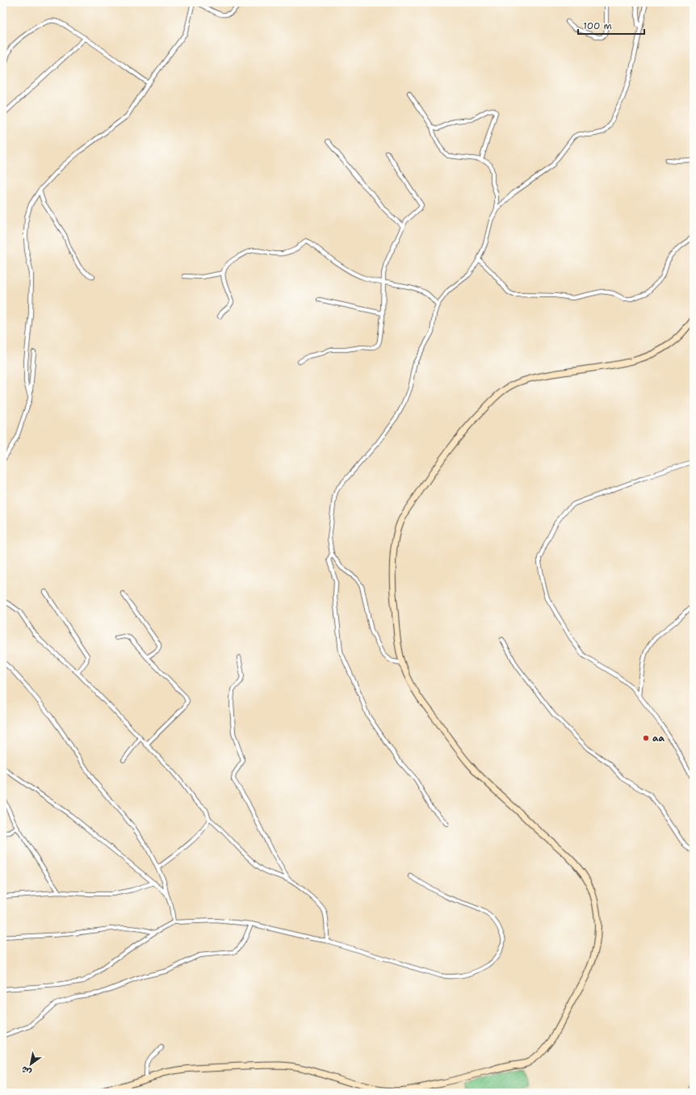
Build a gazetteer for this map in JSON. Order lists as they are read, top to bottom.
{
  "places": ["aa"],
  "scale_bar": "100 m",
  "north": "bottom left"
}
